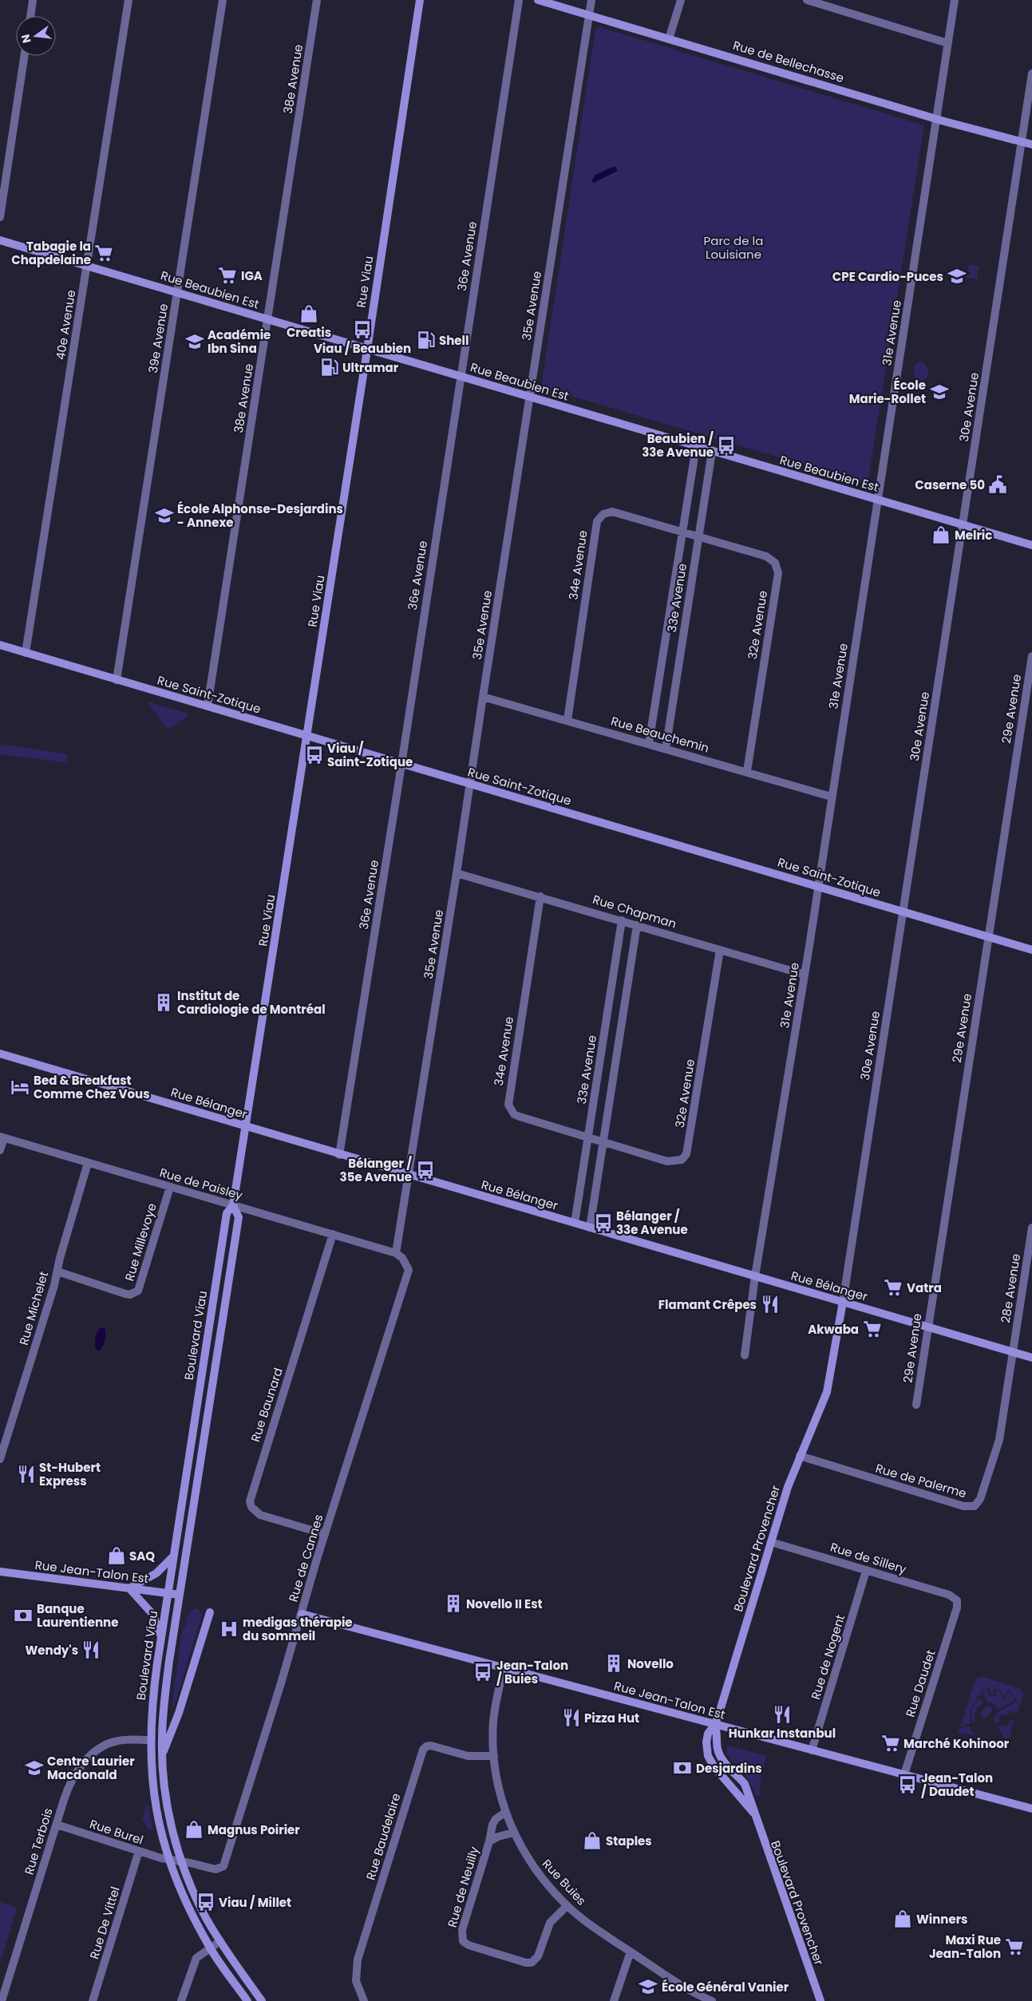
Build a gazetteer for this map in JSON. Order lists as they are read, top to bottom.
{
  "streets": {
    "street": [
      "Rue de Bellechasse",
      "38e Avenue",
      "36e Avenue",
      "Rue Viau",
      "Rue Beaubien Est",
      "35e Avenue",
      "40e Avenue",
      "31e Avenue",
      "39e Avenue",
      "30e Avenue",
      "34e Avenue",
      "33e Avenue",
      "32e Avenue",
      "Rue Saint-Zotique",
      "29e Avenue",
      "Rue Beauchemin",
      "Rue Chapman",
      "Rue Bélanger",
      "Rue de Paisley",
      "Rue Millevoye",
      "28e Avenue",
      "Rue Michelet",
      "Boulevard Viau",
      "Rue Baunard",
      "Rue de Palerme",
      "Boulevard Provencher",
      "Rue de Cannes",
      "Rue de Sillery",
      "Rue Jean-Talon Est",
      "Rue de Nogent",
      "Rue Daudet",
      "Rue Burel",
      "Rue Baudelaire",
      "Rue Terbois",
      "Rue Buies",
      "Rue de Neuilly",
      "Rue De Vittel"
    ]
  },
  "crossings": [
    ["Rue de Bellechasse", "35e Avenue"],
    ["Rue de Bellechasse", "31e Avenue"],
    ["Rue de Bellechasse", "30e Avenue"],
    ["38e Avenue", "Rue Beaubien Est"],
    ["38e Avenue", "Rue Saint-Zotique"],
    ["36e Avenue", "Rue Beaubien Est"],
    ["36e Avenue", "Rue Saint-Zotique"],
    ["36e Avenue", "Rue Bélanger"],
    ["Rue Viau", "Rue Beaubien Est"],
    ["Rue Viau", "Rue Saint-Zotique"],
    ["Rue Viau", "Rue Bélanger"],
    ["Rue Viau", "Rue de Paisley"],
    ["Rue Viau", "Boulevard Viau"],
    ["Rue Beaubien Est", "35e Avenue"],
    ["Rue Beaubien Est", "40e Avenue"],
    ["Rue Beaubien Est", "31e Avenue"],
    ["Rue Beaubien Est", "39e Avenue"],
    ["Rue Beaubien Est", "30e Avenue"],
    ["Rue Beaubien Est", "33e Avenue"],
    ["35e Avenue", "Rue Saint-Zotique"],
    ["35e Avenue", "Rue Beauchemin"],
    ["35e Avenue", "Rue Chapman"],
    ["35e Avenue", "Rue Bélanger"],
    ["35e Avenue", "Rue de Paisley"],
    ["35e Avenue", "Rue de Cannes"],
    ["40e Avenue", "Rue Saint-Zotique"],
    ["31e Avenue", "Rue Saint-Zotique"],
    ["31e Avenue", "Rue Beauchemin"],
    ["31e Avenue", "Rue Chapman"],
    ["31e Avenue", "Rue Bélanger"],
    ["39e Avenue", "Rue Saint-Zotique"],
    ["30e Avenue", "Rue Saint-Zotique"],
    ["30e Avenue", "Rue Bélanger"],
    ["30e Avenue", "Boulevard Provencher"],
    ["34e Avenue", "33e Avenue"],
    ["34e Avenue", "32e Avenue"],
    ["34e Avenue", "Rue Beauchemin"],
    ["34e Avenue", "Rue Chapman"],
    ["33e Avenue", "32e Avenue"],
    ["33e Avenue", "Rue Beauchemin"],
    ["33e Avenue", "Rue Chapman"],
    ["33e Avenue", "Rue Bélanger"],
    ["32e Avenue", "Rue Beauchemin"],
    ["32e Avenue", "Rue Chapman"],
    ["Rue Saint-Zotique", "29e Avenue"],
    ["29e Avenue", "Rue Bélanger"],
    ["Rue Bélanger", "28e Avenue"],
    ["Rue Bélanger", "Rue de Palerme"],
    ["Rue de Paisley", "Rue Millevoye"],
    ["Rue de Paisley", "Rue Michelet"],
    ["Rue de Paisley", "Boulevard Viau"],
    ["Rue de Paisley", "Rue Baunard"],
    ["Rue de Paisley", "Rue de Cannes"],
    ["Rue Millevoye", "Rue Michelet"],
    ["28e Avenue", "Rue de Palerme"],
    ["Boulevard Viau", "Rue de Cannes"],
    ["Boulevard Viau", "Rue Jean-Talon Est"],
    ["Boulevard Viau", "Rue Burel"],
    ["Boulevard Viau", "Rue Terbois"],
    ["Rue Baunard", "Rue de Cannes"],
    ["Rue de Palerme", "Boulevard Provencher"],
    ["Boulevard Provencher", "Rue de Sillery"],
    ["Boulevard Provencher", "Rue Jean-Talon Est"],
    ["Rue de Cannes", "Rue Jean-Talon Est"],
    ["Rue de Cannes", "Rue Burel"],
    ["Rue de Sillery", "Rue de Nogent"],
    ["Rue de Sillery", "Rue Daudet"],
    ["Rue Jean-Talon Est", "Rue de Nogent"],
    ["Rue Jean-Talon Est", "Rue Daudet"],
    ["Rue Jean-Talon Est", "Rue Buies"],
    ["Rue Burel", "Rue Terbois"],
    ["Rue Burel", "Rue De Vittel"],
    ["Rue Baudelaire", "Rue Buies"],
    ["Rue Buies", "Rue de Neuilly"]
  ],
  "parks": ["Parc de la Louisiane"],
  "places": {
    "supermarket": [
      "Tabagie la Chapdelaine",
      "IGA",
      "Vatra",
      "Akwaba",
      "Marché Kohinoor",
      "Maxi Rue Jean-Talon"
    ],
    "school or university": [
      "CPE Cardio-Puces",
      "Académie Ibn Sina",
      "École Marie-Rollet",
      "École Alphonse-Desjardins - Annexe",
      "Centre Laurier Macdonald",
      "École Général Vanier"
    ],
    "shop": [
      "Creatis",
      "Melric",
      "SAQ",
      "Magnus Poirier",
      "Staples",
      "Winners"
    ],
    "bus stop": [
      "Viau / Beaubien",
      "Beaubien / 33e Avenue",
      "Viau / Saint-Zotique",
      "Bélanger / 35e Avenue",
      "Bélanger / 33e Avenue",
      "Jean-Talon / Buies",
      "Jean-Talon / Daudet",
      "Viau / Millet"
    ],
    "fuel station": ["Shell", "Ultramar"],
    "public building": ["Caserne 50"],
    "building": ["Institut de Cardiologie de Montréal", "Novello II Est", "Novello"],
    "hotel": ["Bed & Breakfast Comme Chez Vous"],
    "restaurant": [
      "Flamant Crêpes",
      "St-Hubert Express",
      "Wendy's",
      "Hunkar Instanbul",
      "Pizza Hut"
    ],
    "bank": ["Banque Laurentienne", "Desjardins"],
    "hospital": ["medigas thérapie du sommeil"]
  },
  "north": "left"
}
